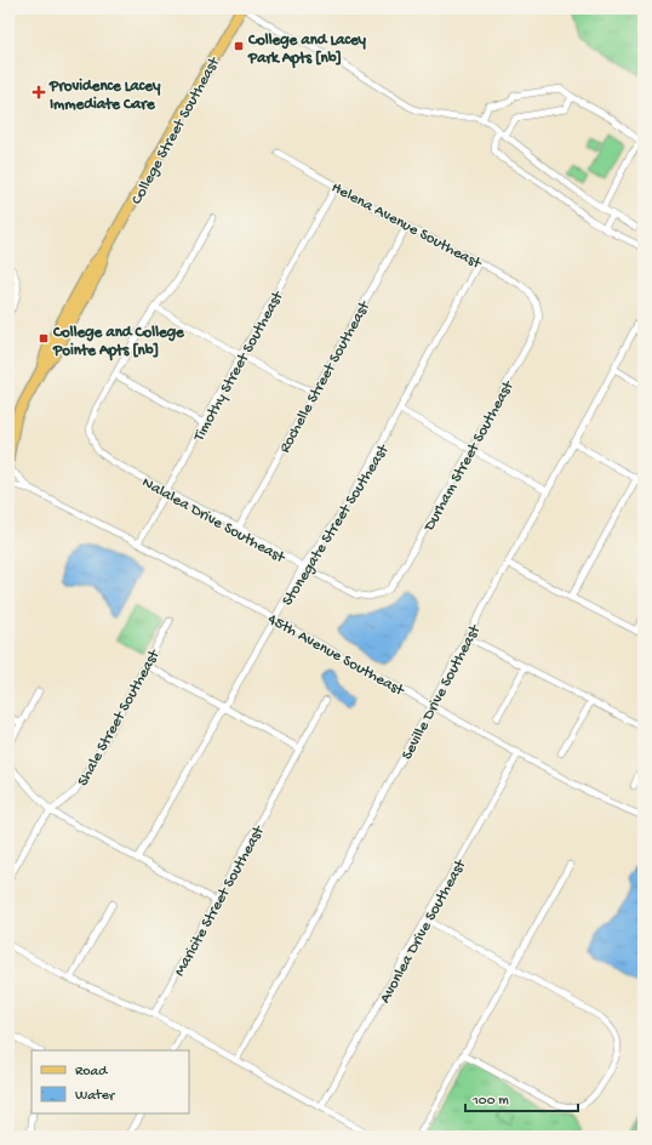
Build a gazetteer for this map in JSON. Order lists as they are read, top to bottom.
{
  "streets": {
    "main road": ["College Street Southeast"],
    "street": [
      "Helena Avenue Southeast",
      "Timothy Street Southeast",
      "Rochelle Street Southeast",
      "Durham Street Southeast",
      "Nalalea Drive Southeast",
      "Stonegate Street Southeast",
      "45th Avenue Southeast",
      "Seville Drive Southeast",
      "Shale Street Southeast",
      "Maricite Street Southeast",
      "Avonlea Drive Southeast"
    ]
  },
  "crossings": [
    ["Helena Avenue Southeast", "Timothy Street Southeast"],
    ["Helena Avenue Southeast", "Rochelle Street Southeast"],
    ["Helena Avenue Southeast", "Durham Street Southeast"],
    ["Helena Avenue Southeast", "Stonegate Street Southeast"],
    ["Timothy Street Southeast", "Nalalea Drive Southeast"],
    ["Timothy Street Southeast", "45th Avenue Southeast"],
    ["Rochelle Street Southeast", "Nalalea Drive Southeast"],
    ["Durham Street Southeast", "Nalalea Drive Southeast"],
    ["Nalalea Drive Southeast", "Stonegate Street Southeast"],
    ["Stonegate Street Southeast", "45th Avenue Southeast"],
    ["45th Avenue Southeast", "Seville Drive Southeast"],
    ["45th Avenue Southeast", "Avonlea Drive Southeast"]
  ],
  "places": {
    "transit": ["College and Lacey Park Apts [nb]", "College and College Pointe Apts [nb]"],
    "health": ["Providence Lacey Immediate Care"]
  },
  "legend": ["Road", "Water"],
  "scale_bar": "100 m"
}
